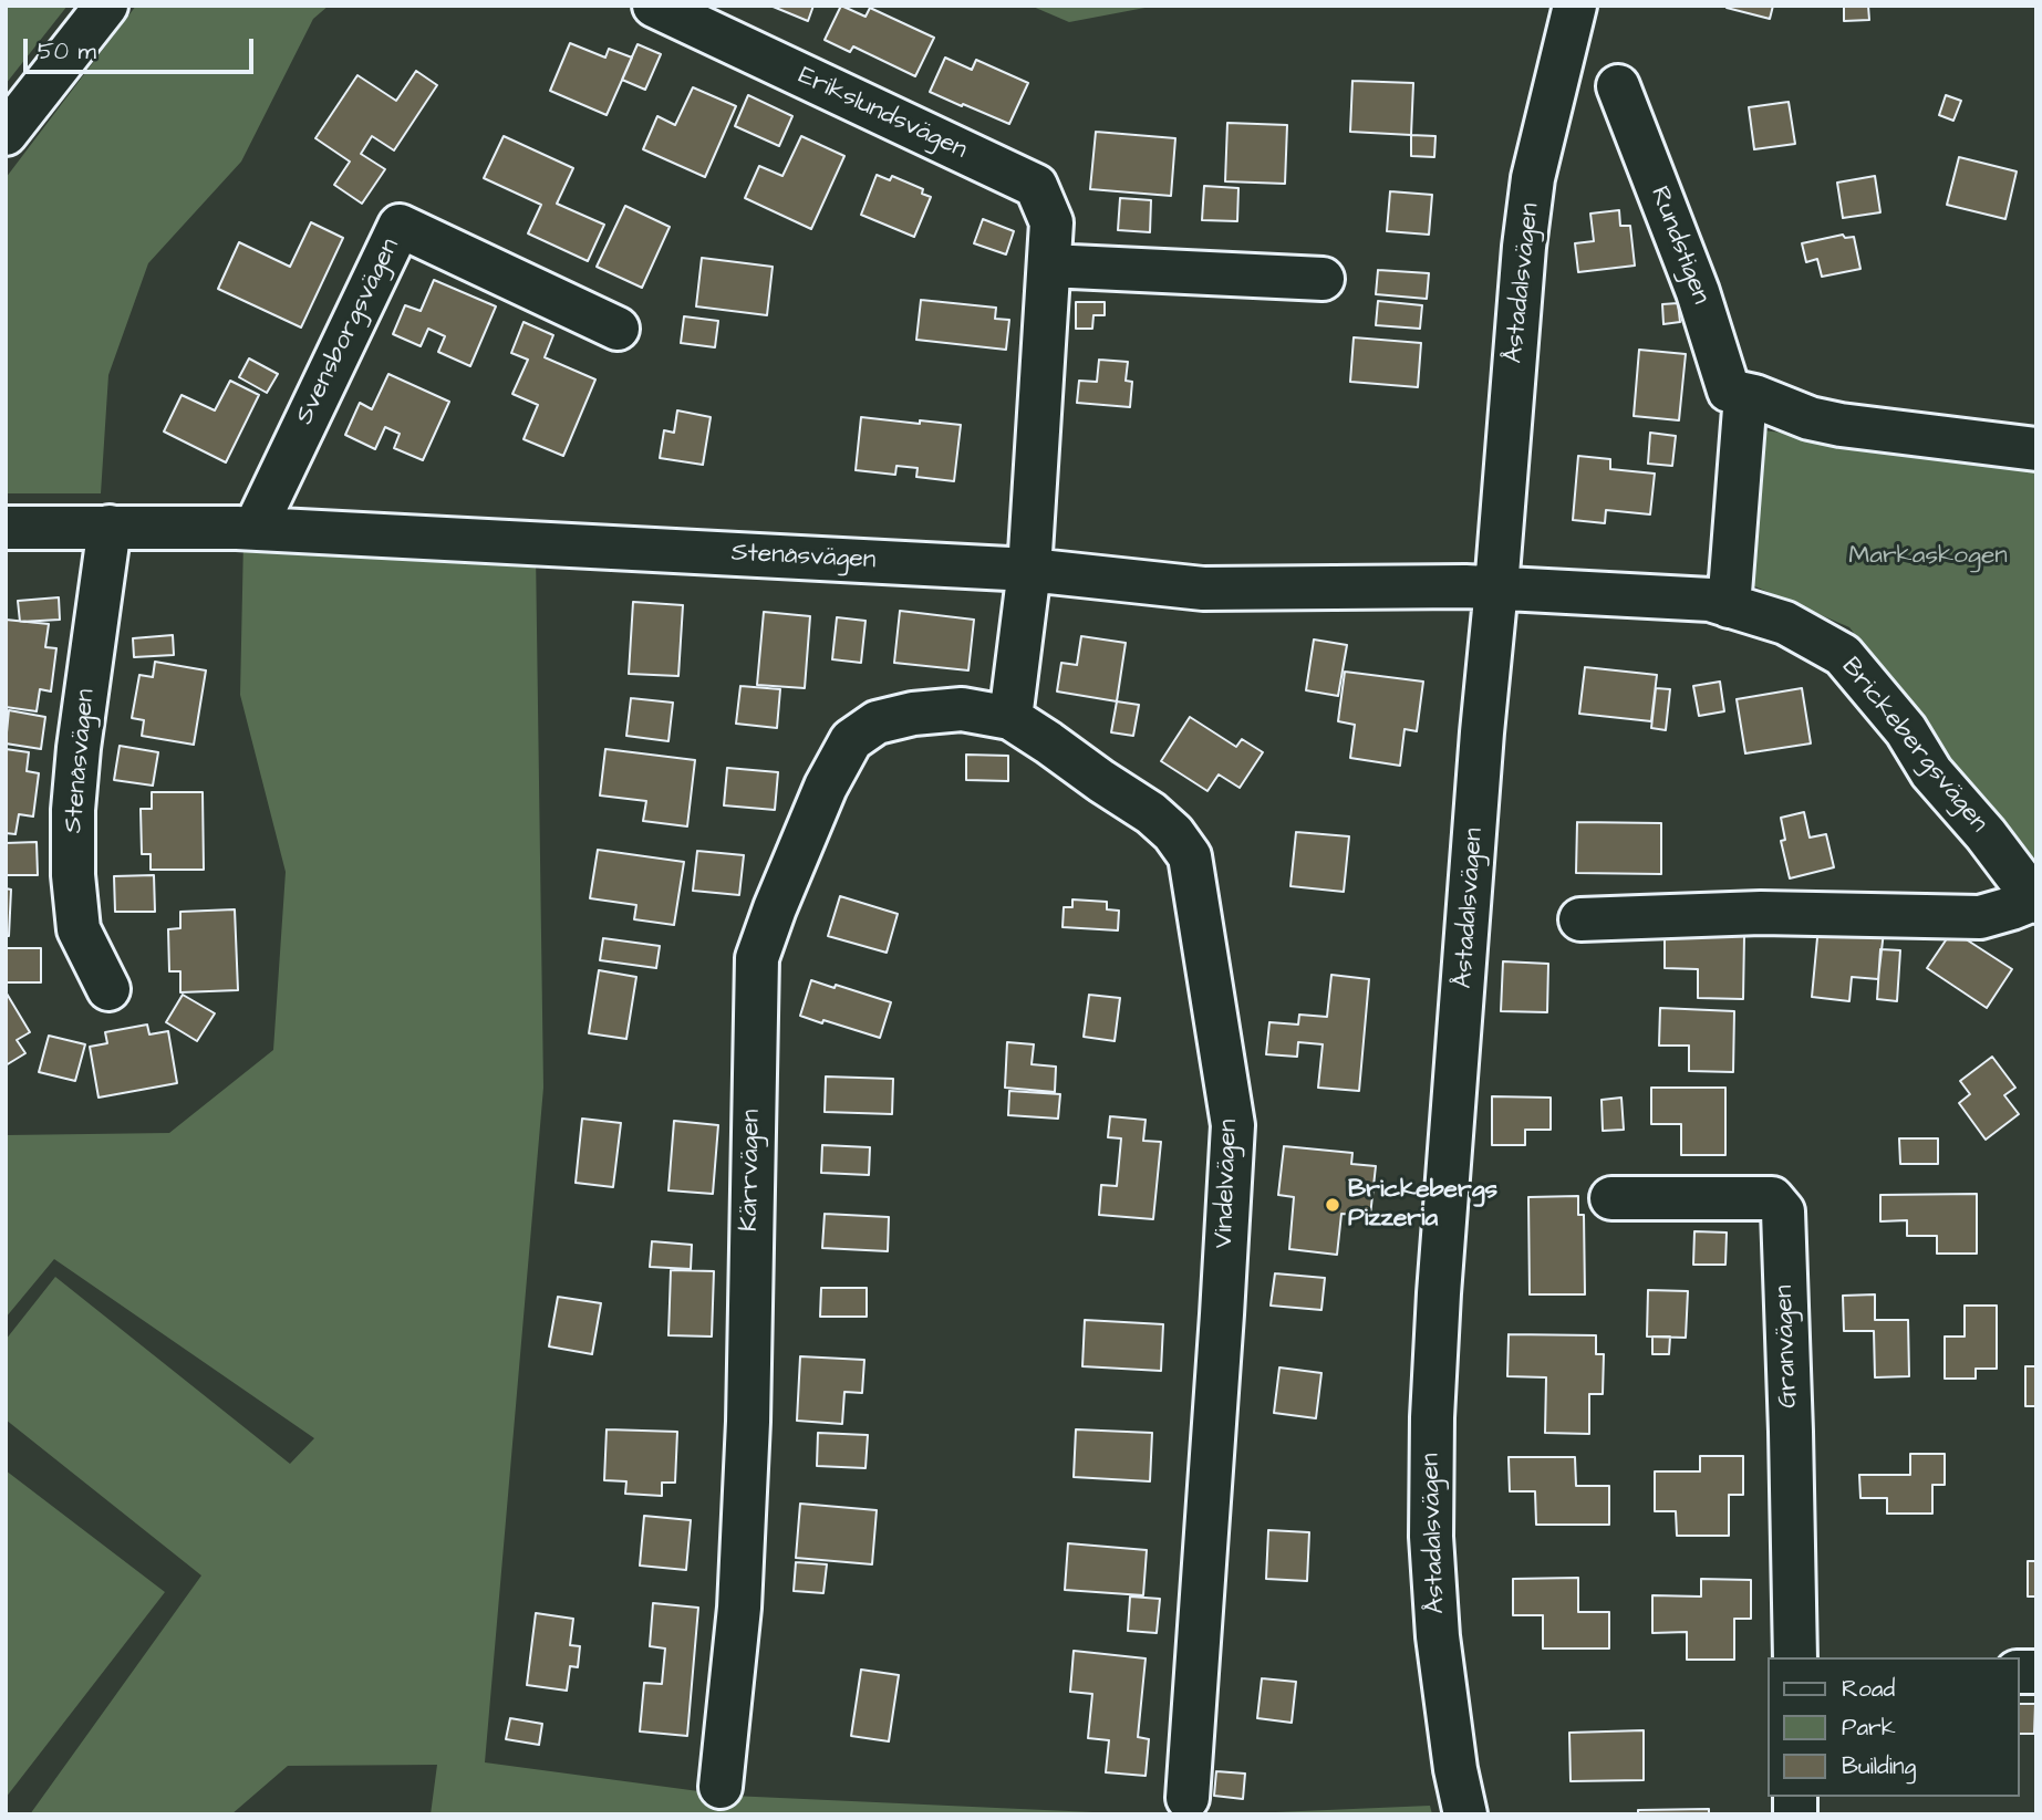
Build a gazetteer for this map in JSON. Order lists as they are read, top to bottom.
{
  "streets": {
    "street": [
      "Erikslundsvägen",
      "Rundstigen",
      "Åstadalsvägen",
      "Svensborgsvägen",
      "Stenåsvägen",
      "Brickebergsvägen",
      "Kärrvägen",
      "Vindelvägen",
      "Granvägen"
    ]
  },
  "crossings": [
    ["Erikslundsvägen", "Stenåsvägen"],
    ["Åstadalsvägen", "Stenåsvägen"],
    ["Åstadalsvägen", "Brickebergsvägen"],
    ["Svensborgsvägen", "Stenåsvägen"],
    ["Stenåsvägen", "Brickebergsvägen"],
    ["Kärrvägen", "Vindelvägen"]
  ],
  "parks": ["Markaskogen"],
  "places": ["Brickebergs Pizzeria"],
  "legend": ["Road", "Park", "Building"],
  "scale_bar": "50 m"
}
